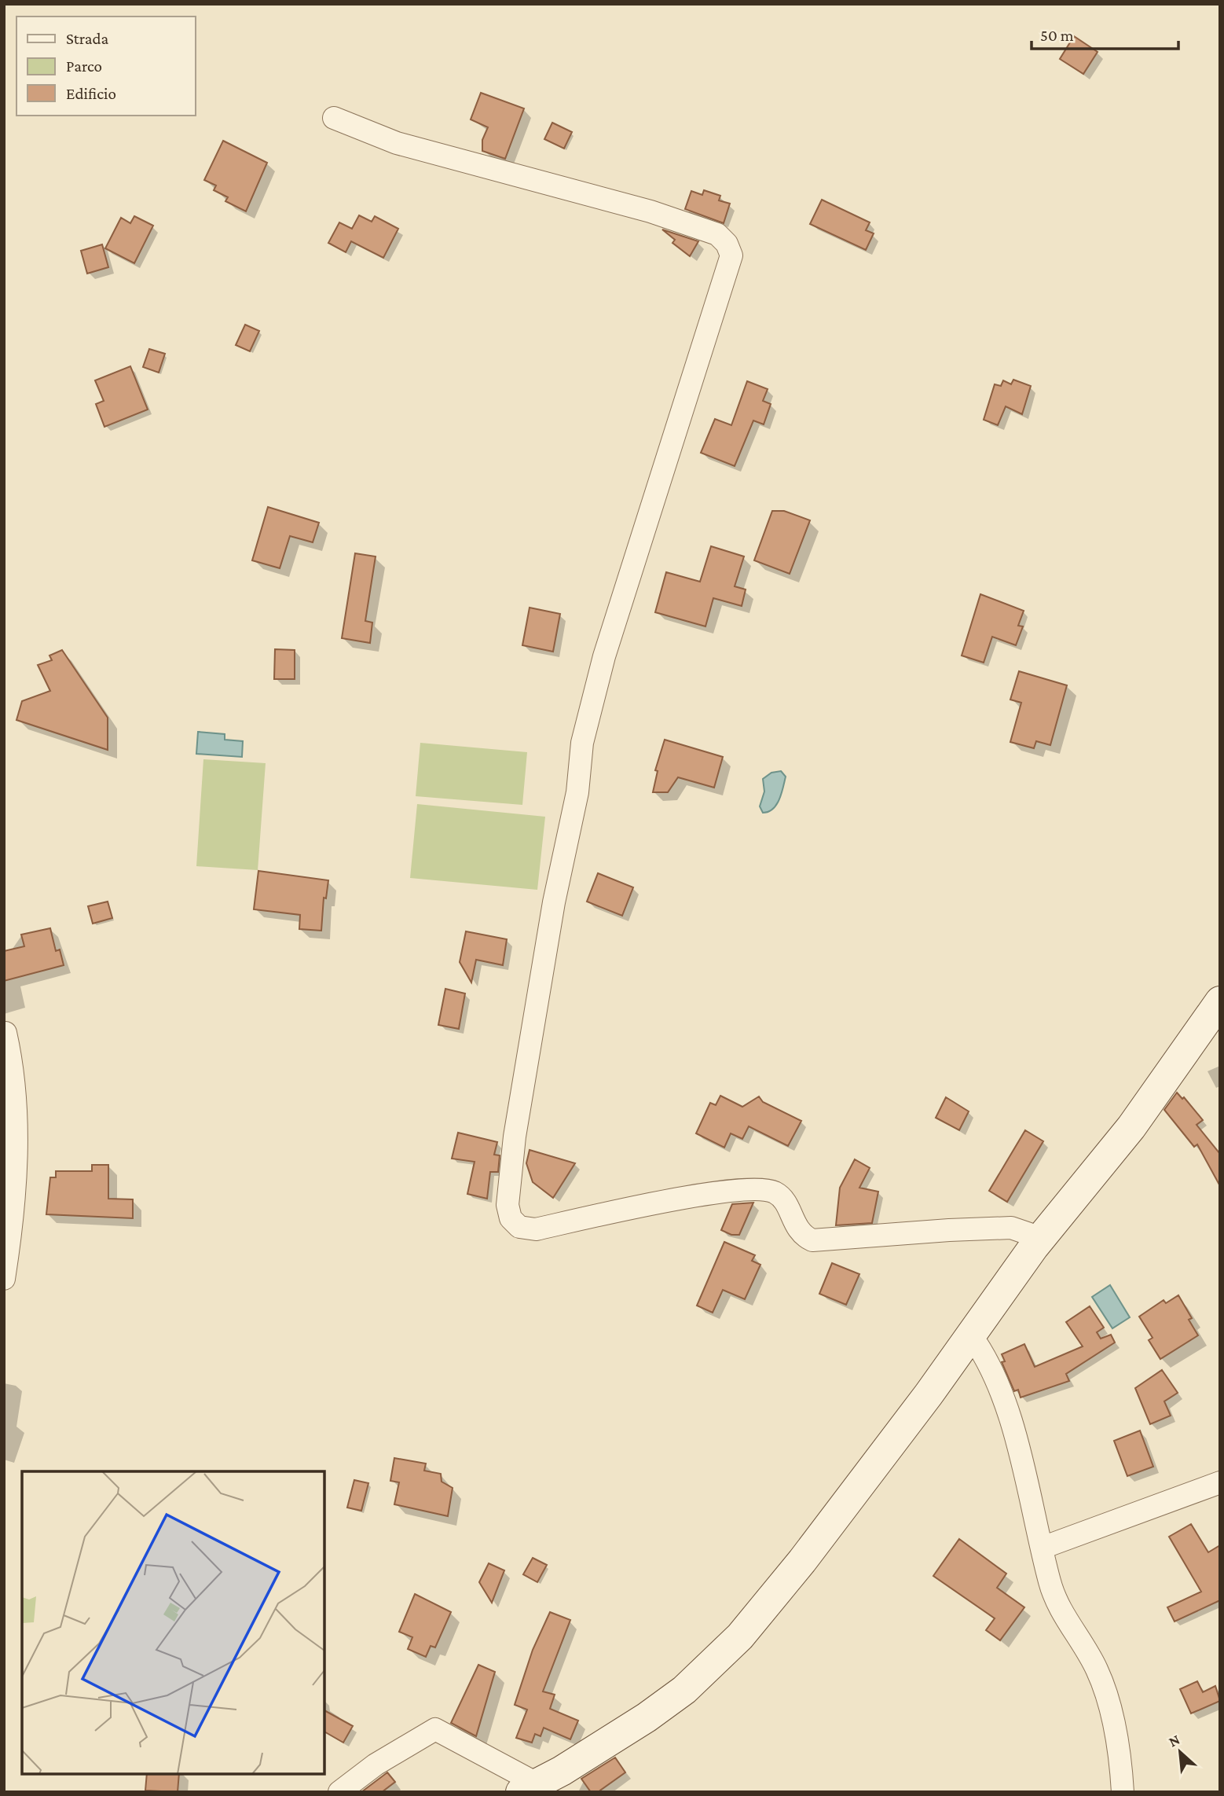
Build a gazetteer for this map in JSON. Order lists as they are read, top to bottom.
{
  "legend": ["Strada", "Parco", "Edificio"],
  "scale_bar": "50 m",
  "north": "top left"
}
